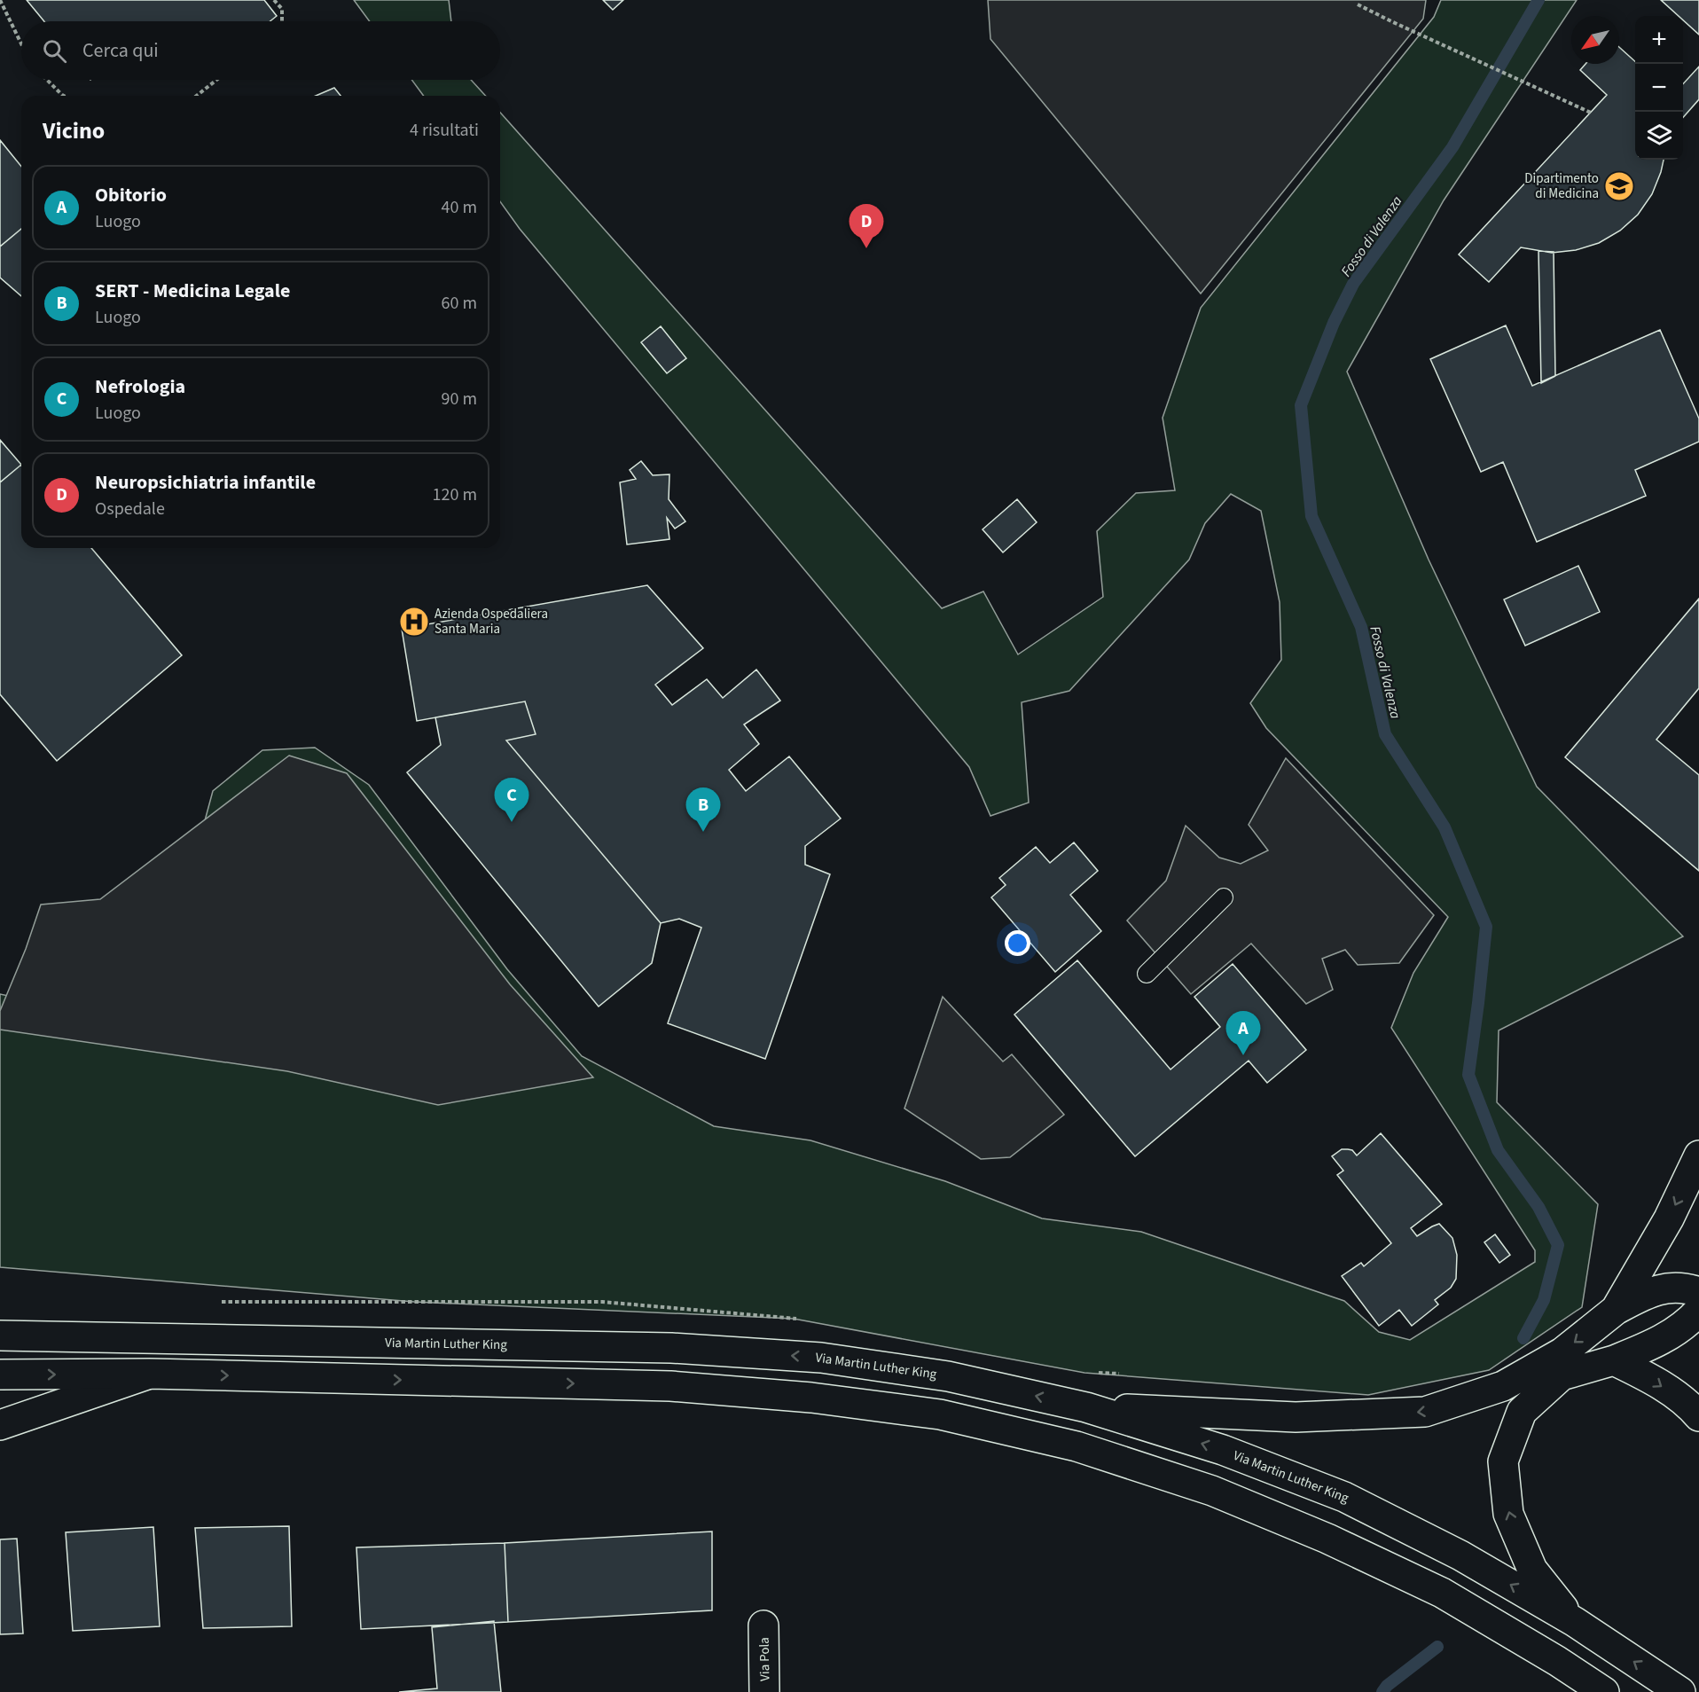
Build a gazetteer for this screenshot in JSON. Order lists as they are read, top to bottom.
{
  "streets": {
    "main road": ["Via Martin Luther King", "Via Pola"]
  },
  "water": ["Fosso di Valenza"],
  "places": {
    "school or university": ["Dipartimento di Medicina"],
    "hospital": ["Azienda Ospedaliera Santa Maria"]
  },
  "north": "bottom left",
  "page": {
    "map_buttons": ["+", "−"],
    "search": "Cerca qui",
    "heading": ["Vicino", "4 risultati"],
    "list": [
      {
        "mark": "A",
        "name": "Obitorio",
        "note": "Luogo",
        "value": "40 m"
      },
      {
        "mark": "B",
        "name": "SERT - Medicina Legale",
        "note": "Luogo",
        "value": "60 m"
      },
      {
        "mark": "C",
        "name": "Nefrologia",
        "note": "Luogo",
        "value": "90 m"
      },
      {
        "mark": "D",
        "name": "Neuropsichiatria infantile",
        "note": "Ospedale",
        "value": "120 m"
      }
    ],
    "pins": [
      "D",
      "C",
      "B",
      "A"
    ]
  }
}
